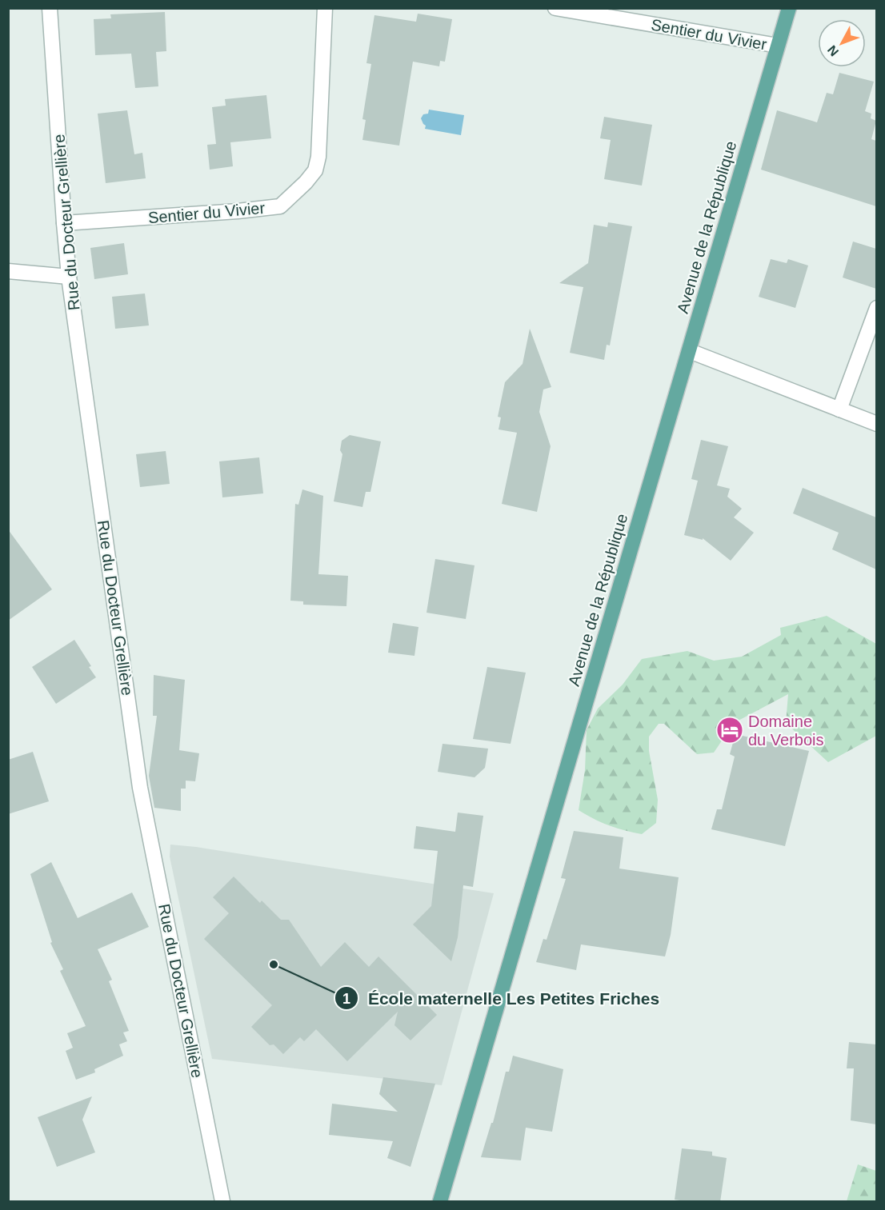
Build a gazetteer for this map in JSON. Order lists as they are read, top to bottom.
{
  "streets": {
    "main road": ["Avenue de la République"],
    "street": ["Sentier du Vivier", "Rue du Docteur Grellière"]
  },
  "crossings": [
    ["Sentier du Vivier", "Rue du Docteur Grellière"],
    ["Sentier du Vivier", "Avenue de la République"]
  ],
  "places": {
    "hotel": ["Domaine du Verbois"],
    "other": ["École maternelle Les Petites Friches"]
  },
  "north": "bottom left"
}
